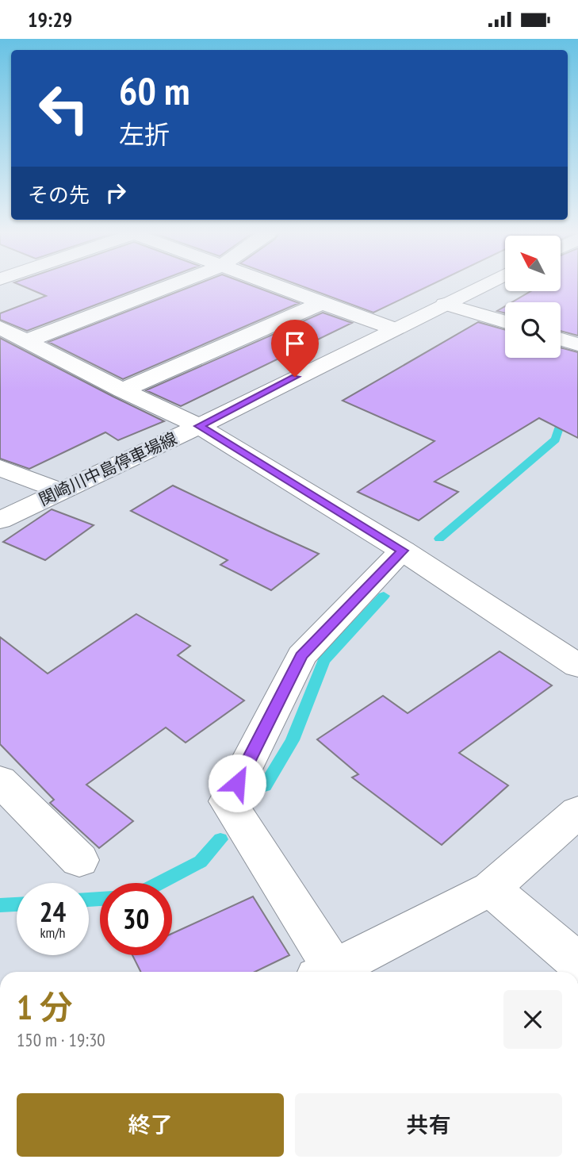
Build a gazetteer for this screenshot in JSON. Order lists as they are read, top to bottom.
{
  "streets": {
    "street": ["関崎川中島停車場線"]
  },
  "north": "top left",
  "page": {
    "status": "19:29",
    "turn": ["60 m", "左折"],
    "then": "その先",
    "speed": "24 km/h",
    "limit": "30",
    "heading": ["1 分", "150 m · 19:30"],
    "buttons": ["終了", "共有"]
  }
}
